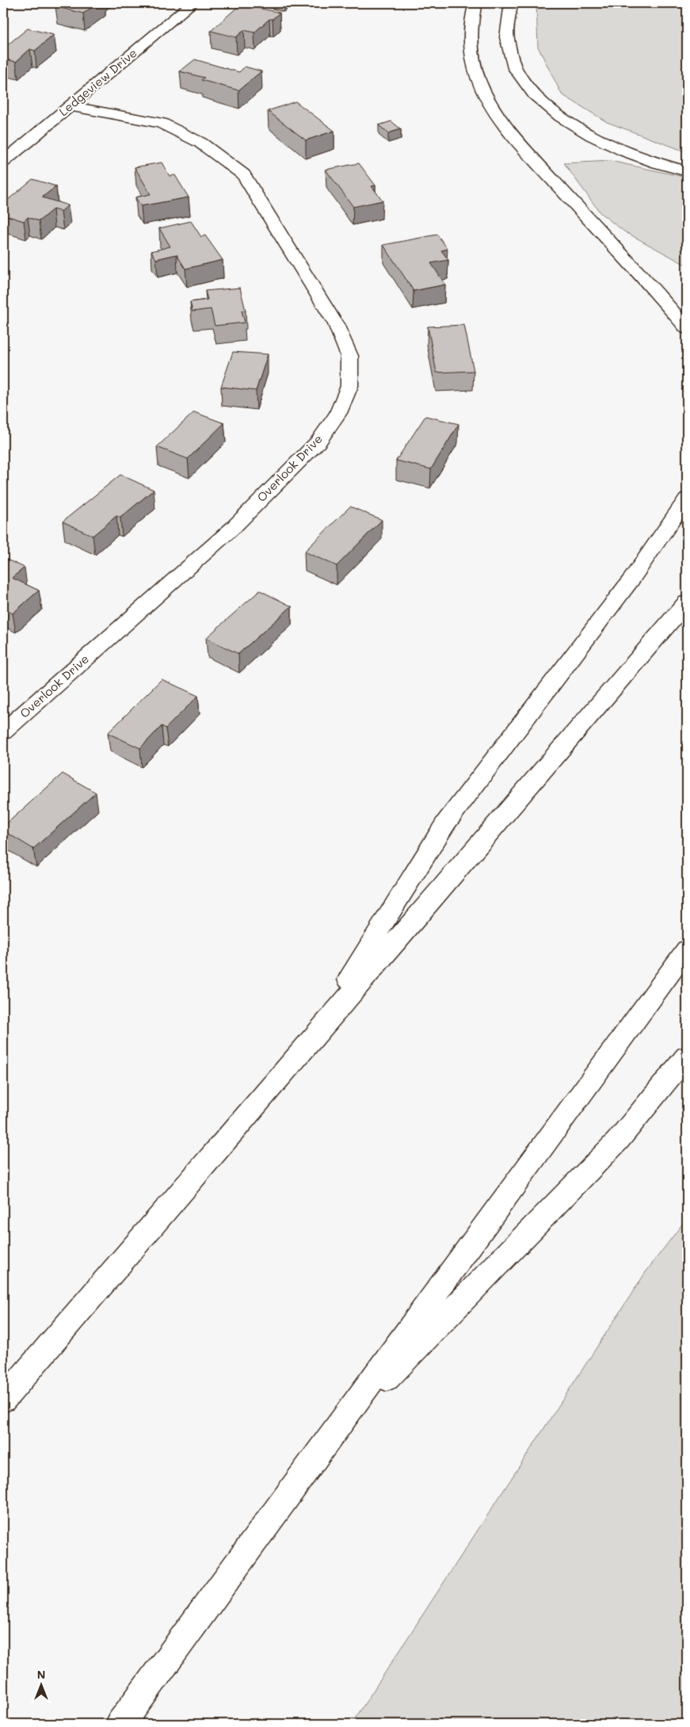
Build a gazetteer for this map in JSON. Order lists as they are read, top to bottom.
{
  "streets": {
    "main road": ["Ledgeview Drive", "Overlook Drive"]
  },
  "crossings": [
    ["Ledgeview Drive", "Overlook Drive"]
  ],
  "north": "top"
}
